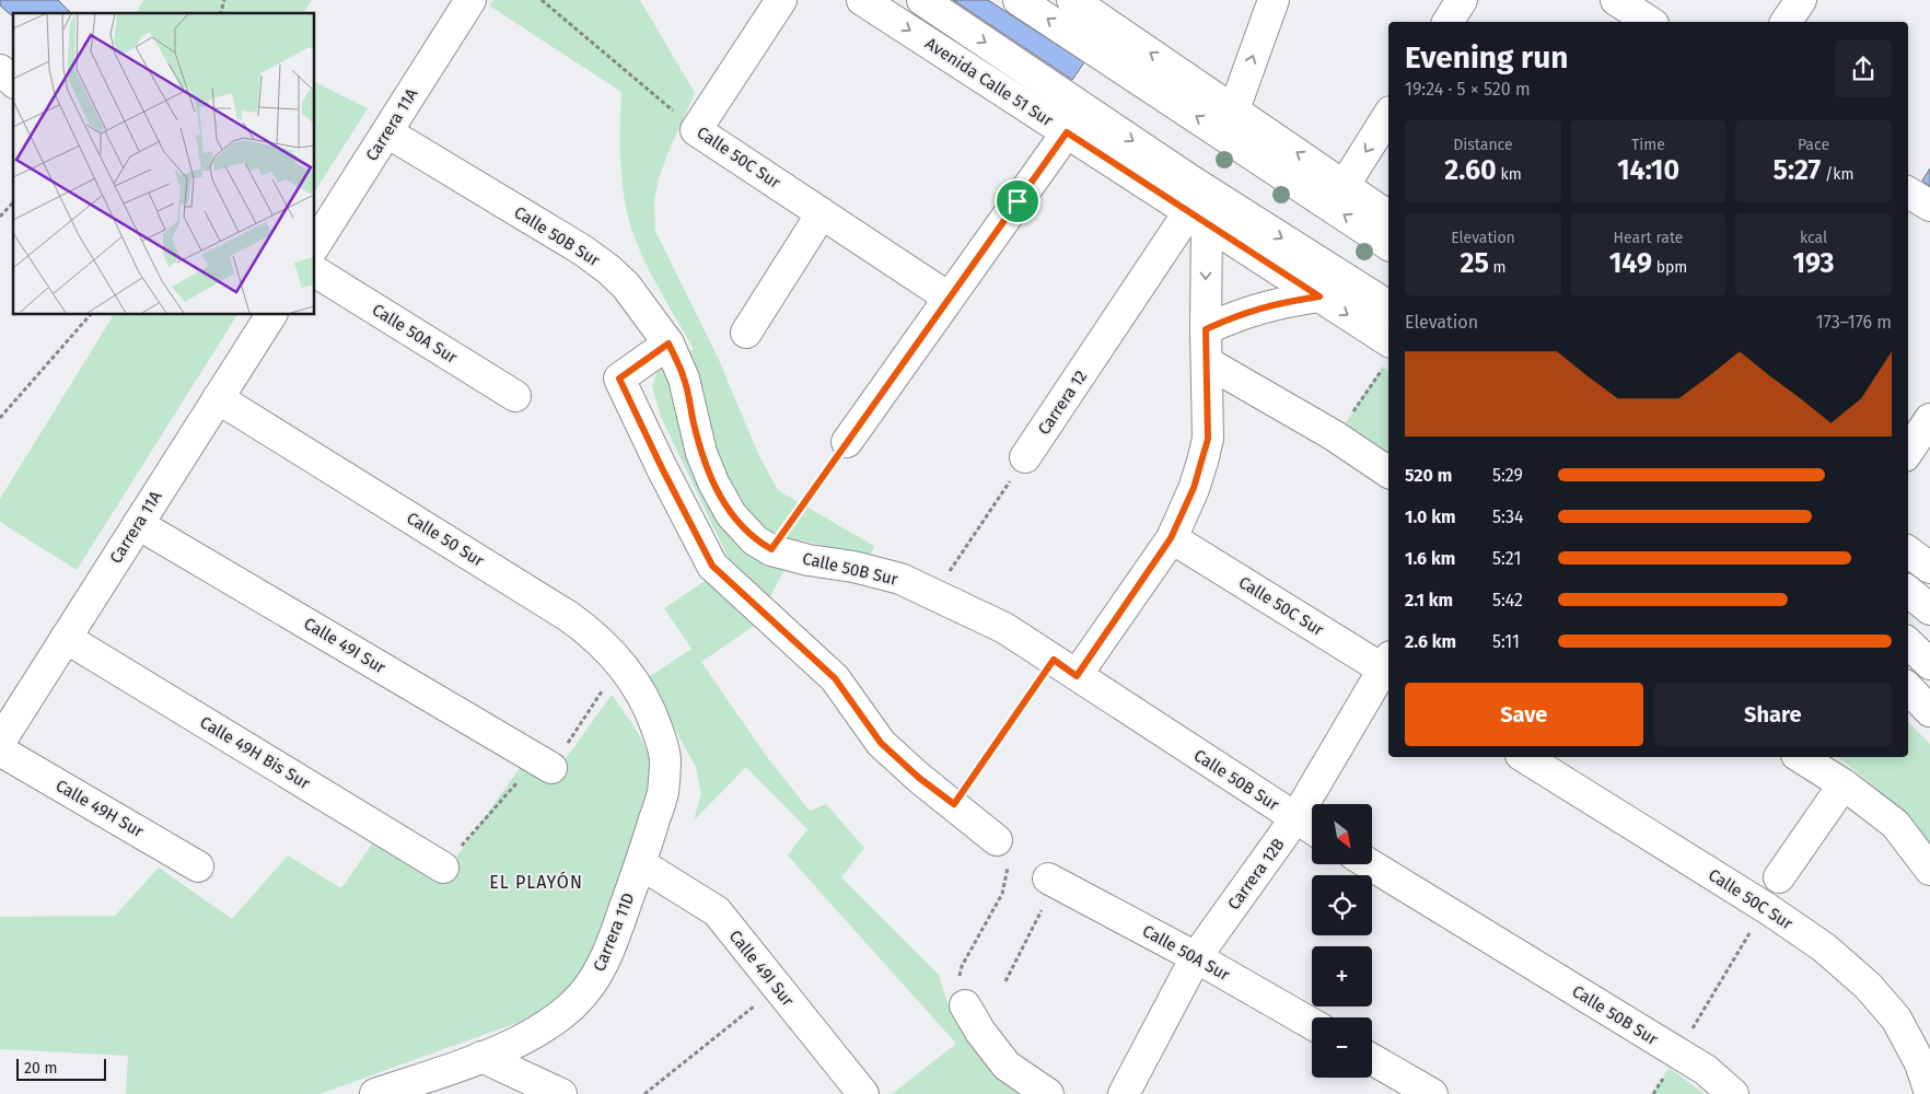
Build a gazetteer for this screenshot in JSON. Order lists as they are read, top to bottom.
{
  "streets": {
    "street": [
      "Avenida Calle 51 Sur",
      "Carrera 11A",
      "Calle 50C Sur",
      "Calle 50B Sur",
      "Calle 50A Sur",
      "Carrera 12",
      "Calle 50 Sur",
      "Calle 49I Sur",
      "Calle 49H Bis Sur",
      "Calle 49H Sur",
      "Carrera 12B",
      "Carrera 11D"
    ]
  },
  "crossings": [
    ["Avenida Calle 51 Sur", "Carrera 12"],
    ["Carrera 11A", "Calle 50B Sur"],
    ["Carrera 11A", "Calle 50 Sur"],
    ["Carrera 11A", "Calle 49I Sur"],
    ["Carrera 11A", "Calle 49H Bis Sur"],
    ["Calle 50C Sur", "Carrera 12B"],
    ["Calle 50B Sur", "Carrera 12B"],
    ["Calle 50A Sur", "Carrera 12B"],
    ["Calle 50 Sur", "Carrera 11D"],
    ["Calle 49I Sur", "Carrera 11D"]
  ],
  "districts": ["EL PLAYÓN"],
  "scale_bar": "20 m",
  "north": "bottom right",
  "page": {
    "heading": ["Evening run", "19:24 · 5 × 520 m"],
    "stats": [
      ["Distance", "2.60 km"],
      ["Time", "14:10"],
      ["Pace", "5:27 /km"],
      ["Elevation", "25 m"],
      ["Heart rate", "149 bpm"],
      ["kcal", "193"]
    ],
    "chart": ["Elevation", "173–176 m"],
    "list": [
      {
        "name": "520 m",
        "note": "5:29"
      },
      {
        "name": "1.0 km",
        "note": "5:34"
      },
      {
        "name": "1.6 km",
        "note": "5:21"
      },
      {
        "name": "2.1 km",
        "note": "5:42"
      },
      {
        "name": "2.6 km",
        "note": "5:11"
      }
    ],
    "buttons": ["Save", "Share"],
    "map_buttons": ["+", "−"],
    "scale": "20 m"
  }
}
